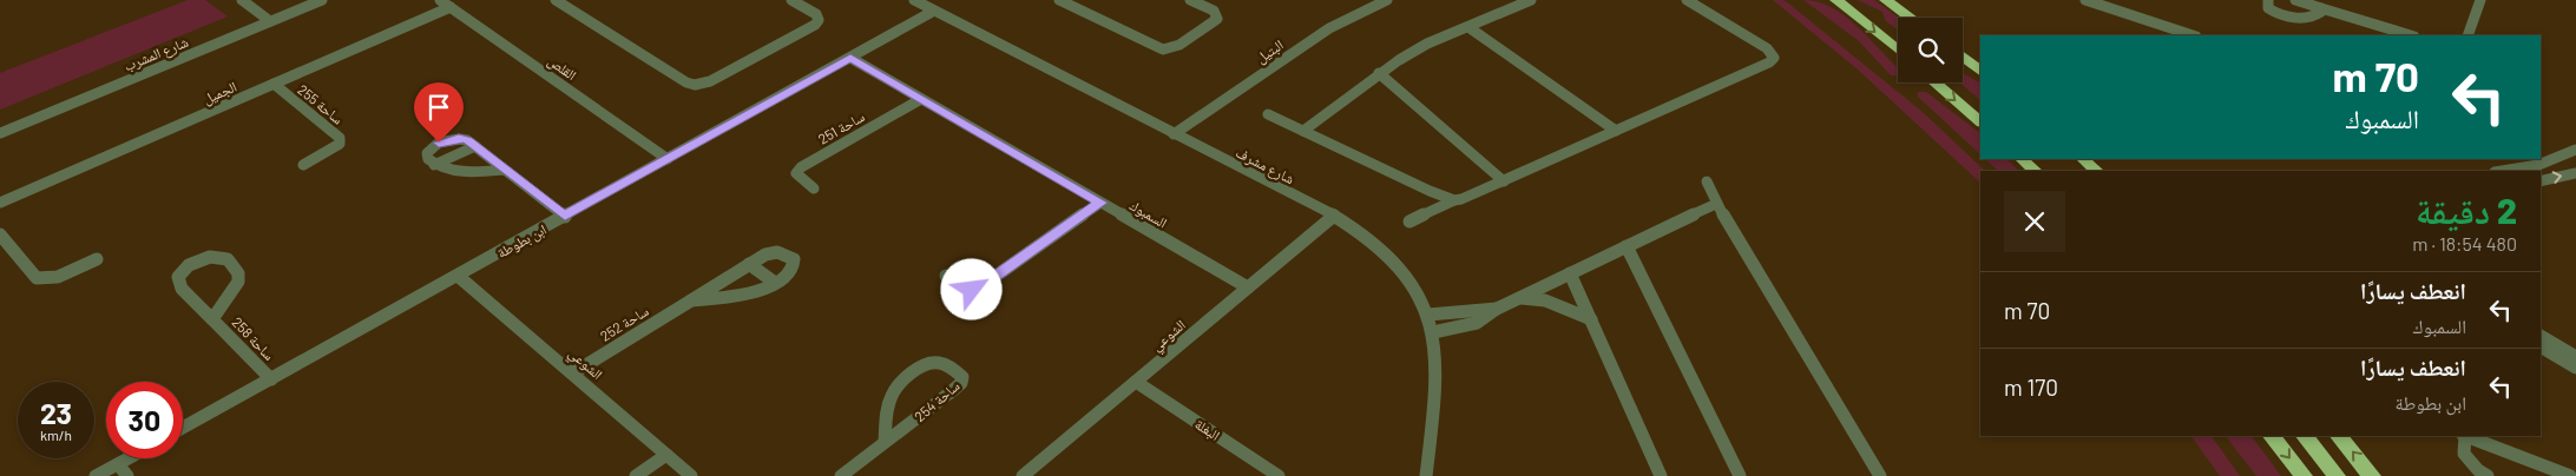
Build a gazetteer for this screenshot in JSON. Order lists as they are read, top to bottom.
{
  "streets": {
    "street": [
      "البتيل",
      "شارع المشرب",
      "القلص",
      "الجميل",
      "ساحة 255",
      "ساحة 251",
      "شارع مشرف",
      "السمبوك",
      "ابن بطوطة",
      "ساحة 252",
      "الشوعي",
      "ساحة 258",
      "ساحة 254",
      "البغلة"
    ]
  },
  "crossings": [
    ["البتيل", "شارع مشرف"],
    ["القلص", "الجميل"],
    ["القلص", "ابن بطوطة"],
    ["الجميل", "ساحة 255"],
    ["ساحة 251", "السمبوك"],
    ["شارع مشرف", "ابن بطوطة"],
    ["شارع مشرف", "الشوعي"],
    ["السمبوك", "ابن بطوطة"],
    ["السمبوك", "الشوعي"],
    ["ابن بطوطة", "الشوعي"],
    ["ابن بطوطة", "ساحة 258"],
    ["ساحة 252", "الشوعي"],
    ["الشوعي", "البغلة"]
  ],
  "page": {
    "turn": ["70 m", "السمبوك"],
    "heading": ["2 دقيقة", "480 m · 18:54"],
    "list": [
      {
        "name": "انعطف يسارًا",
        "note": "السمبوك",
        "value": "70 m"
      },
      {
        "name": "انعطف يسارًا",
        "note": "ابن بطوطة",
        "value": "170 m"
      }
    ],
    "speed": "23 km/h",
    "limit": "30"
  }
}
